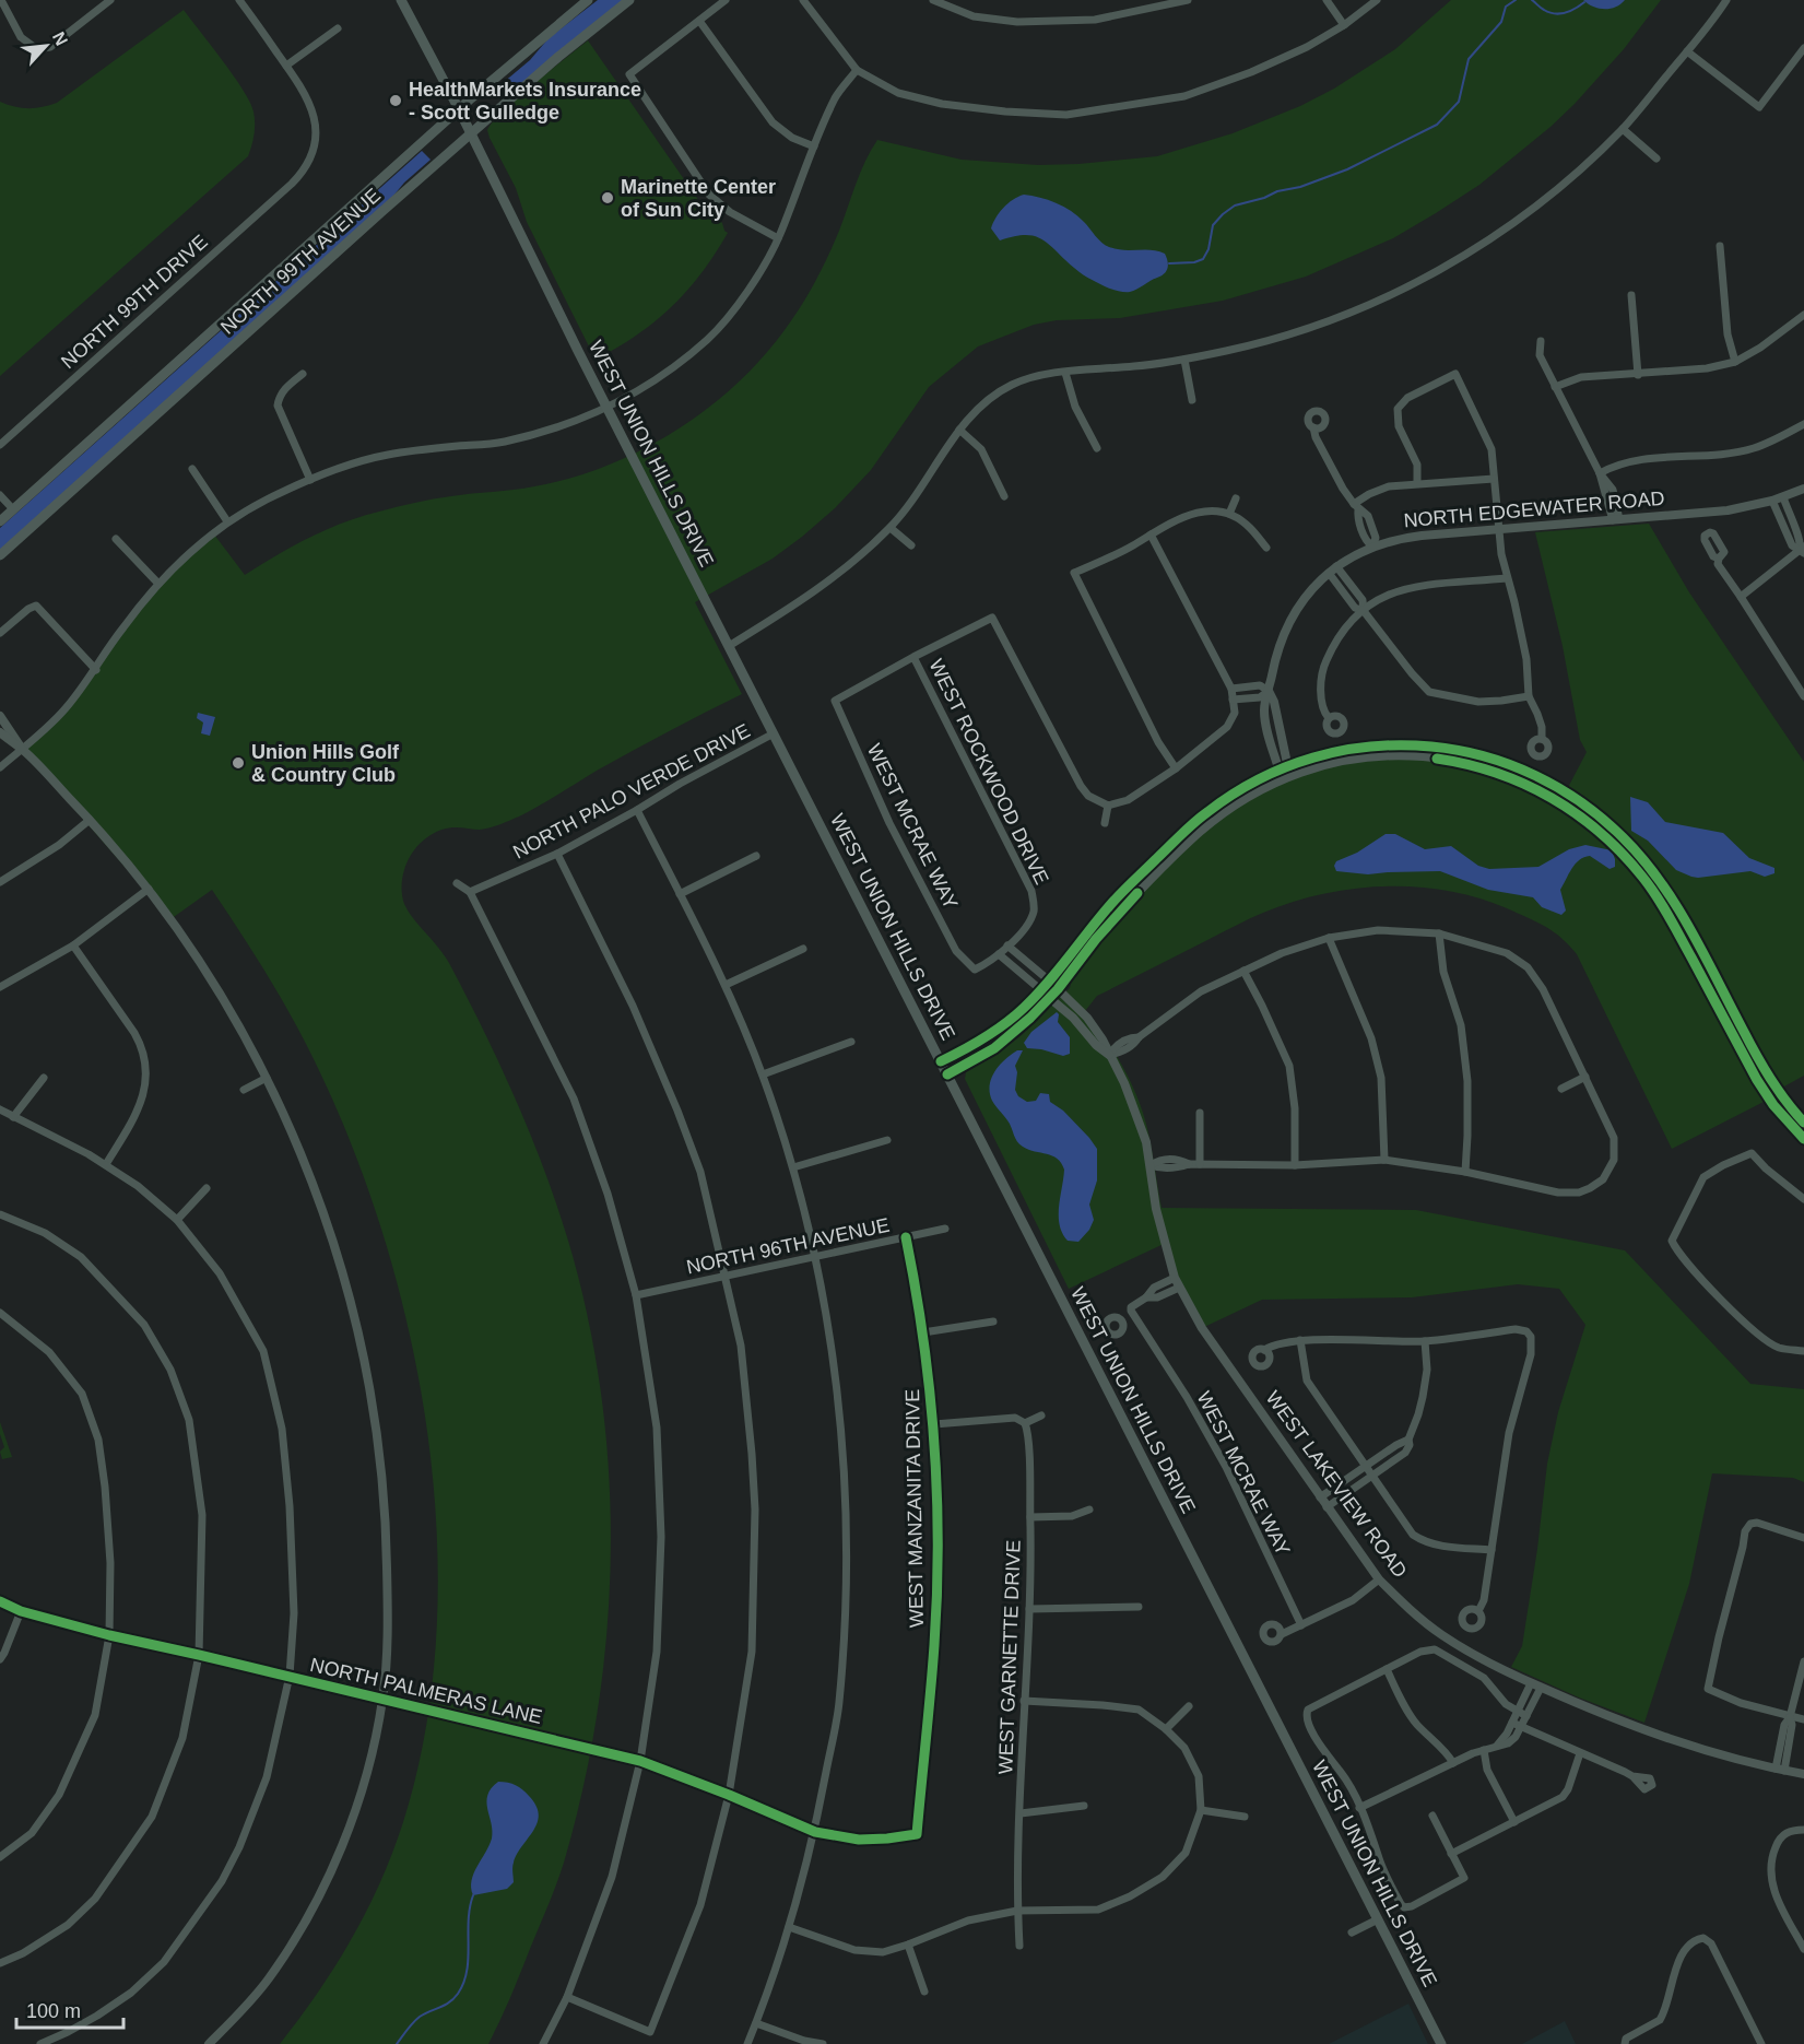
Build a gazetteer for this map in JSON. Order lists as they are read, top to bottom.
{
  "streets": {
    "main road": ["NORTH 99TH AVENUE", "WEST UNION HILLS DRIVE"],
    "street": [
      "NORTH 99TH DRIVE",
      "NORTH EDGEWATER ROAD",
      "WEST ROCKWOOD DRIVE",
      "NORTH PALO VERDE DRIVE",
      "WEST MCRAE WAY",
      "NORTH 96TH AVENUE",
      "WEST LAKEVIEW ROAD",
      "WEST MANZANITA DRIVE",
      "WEST GARNETTE DRIVE",
      "NORTH PALMERAS LANE"
    ]
  },
  "crossings": [
    ["NORTH 99TH AVENUE", "WEST UNION HILLS DRIVE"],
    ["WEST UNION HILLS DRIVE", "NORTH PALO VERDE DRIVE"],
    ["WEST ROCKWOOD DRIVE", "WEST MCRAE WAY"],
    ["WEST ROCKWOOD DRIVE", "WEST LAKEVIEW ROAD"],
    ["WEST MCRAE WAY", "WEST LAKEVIEW ROAD"],
    ["NORTH 96TH AVENUE", "WEST MANZANITA DRIVE"],
    ["WEST MANZANITA DRIVE", "NORTH PALMERAS LANE"]
  ],
  "places": ["HealthMarkets Insurance - Scott Gulledge", "Marinette Center of Sun City", "Union Hills Golf & Country Club"],
  "scale_bar": "100 m",
  "north": "top right"
}
